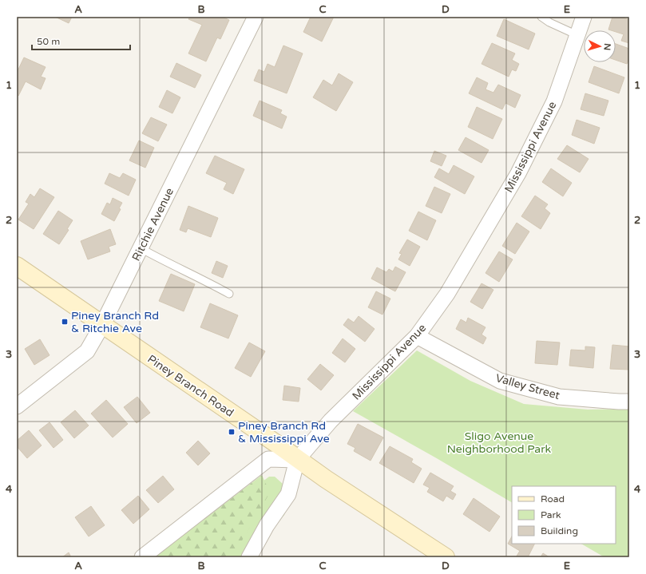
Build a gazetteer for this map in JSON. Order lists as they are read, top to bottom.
{
  "streets": {
    "main road": ["Piney Branch Road"],
    "street": ["Mississippi Avenue", "Ritchie Avenue", "Valley Street"]
  },
  "crossings": [
    ["Mississippi Avenue", "Piney Branch Road"],
    ["Mississippi Avenue", "Valley Street"],
    ["Ritchie Avenue", "Piney Branch Road"]
  ],
  "parks": ["Sligo Avenue Neighborhood Park"],
  "places": {
    "transit": ["Piney Branch Rd & Ritchie Ave", "Piney Branch Rd & Mississippi Ave"]
  },
  "legend": ["Road", "Park", "Building"],
  "scale_bar": "50 m",
  "north": "right",
  "grid": {
    "columns": [
      "A",
      "B",
      "C",
      "D",
      "E"
    ],
    "rows": [
      "1",
      "2",
      "3",
      "4"
    ]
  }
}
